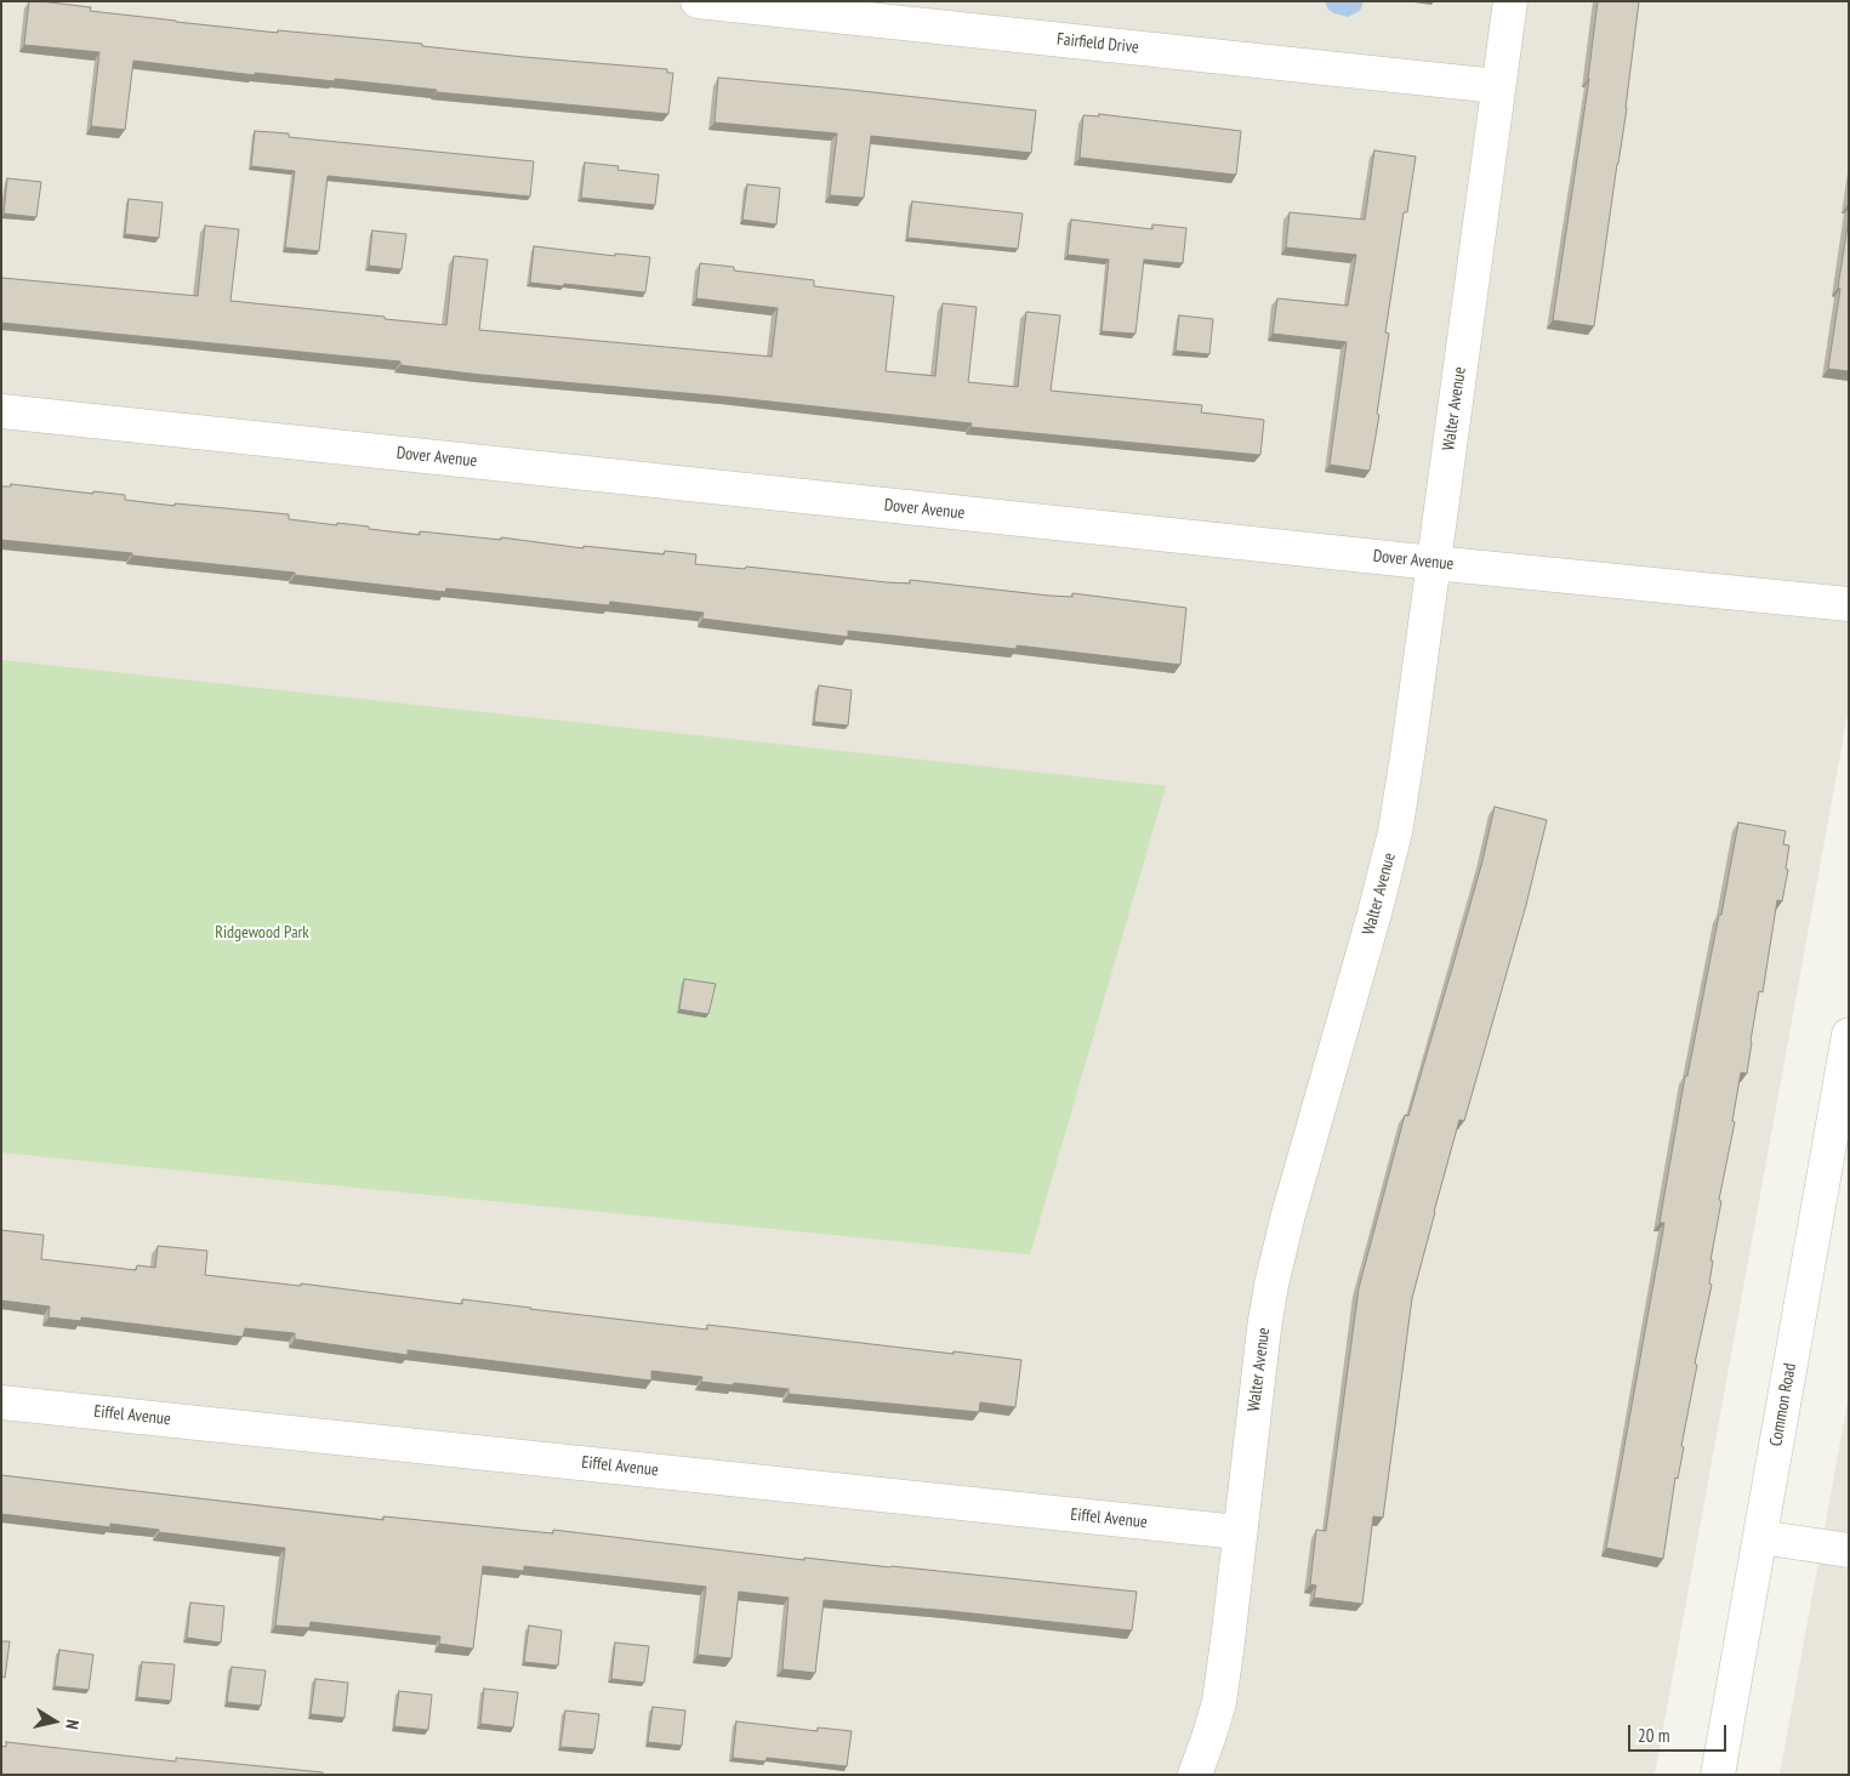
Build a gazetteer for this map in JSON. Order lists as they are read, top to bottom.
{
  "streets": {
    "street": [
      "Fairfield Drive",
      "Walter Avenue",
      "Dover Avenue",
      "Common Road",
      "Eiffel Avenue"
    ]
  },
  "crossings": [
    ["Fairfield Drive", "Walter Avenue"],
    ["Walter Avenue", "Dover Avenue"],
    ["Walter Avenue", "Eiffel Avenue"]
  ],
  "parks": ["Ridgewood Park"],
  "scale_bar": "20 m",
  "north": "right"
}
